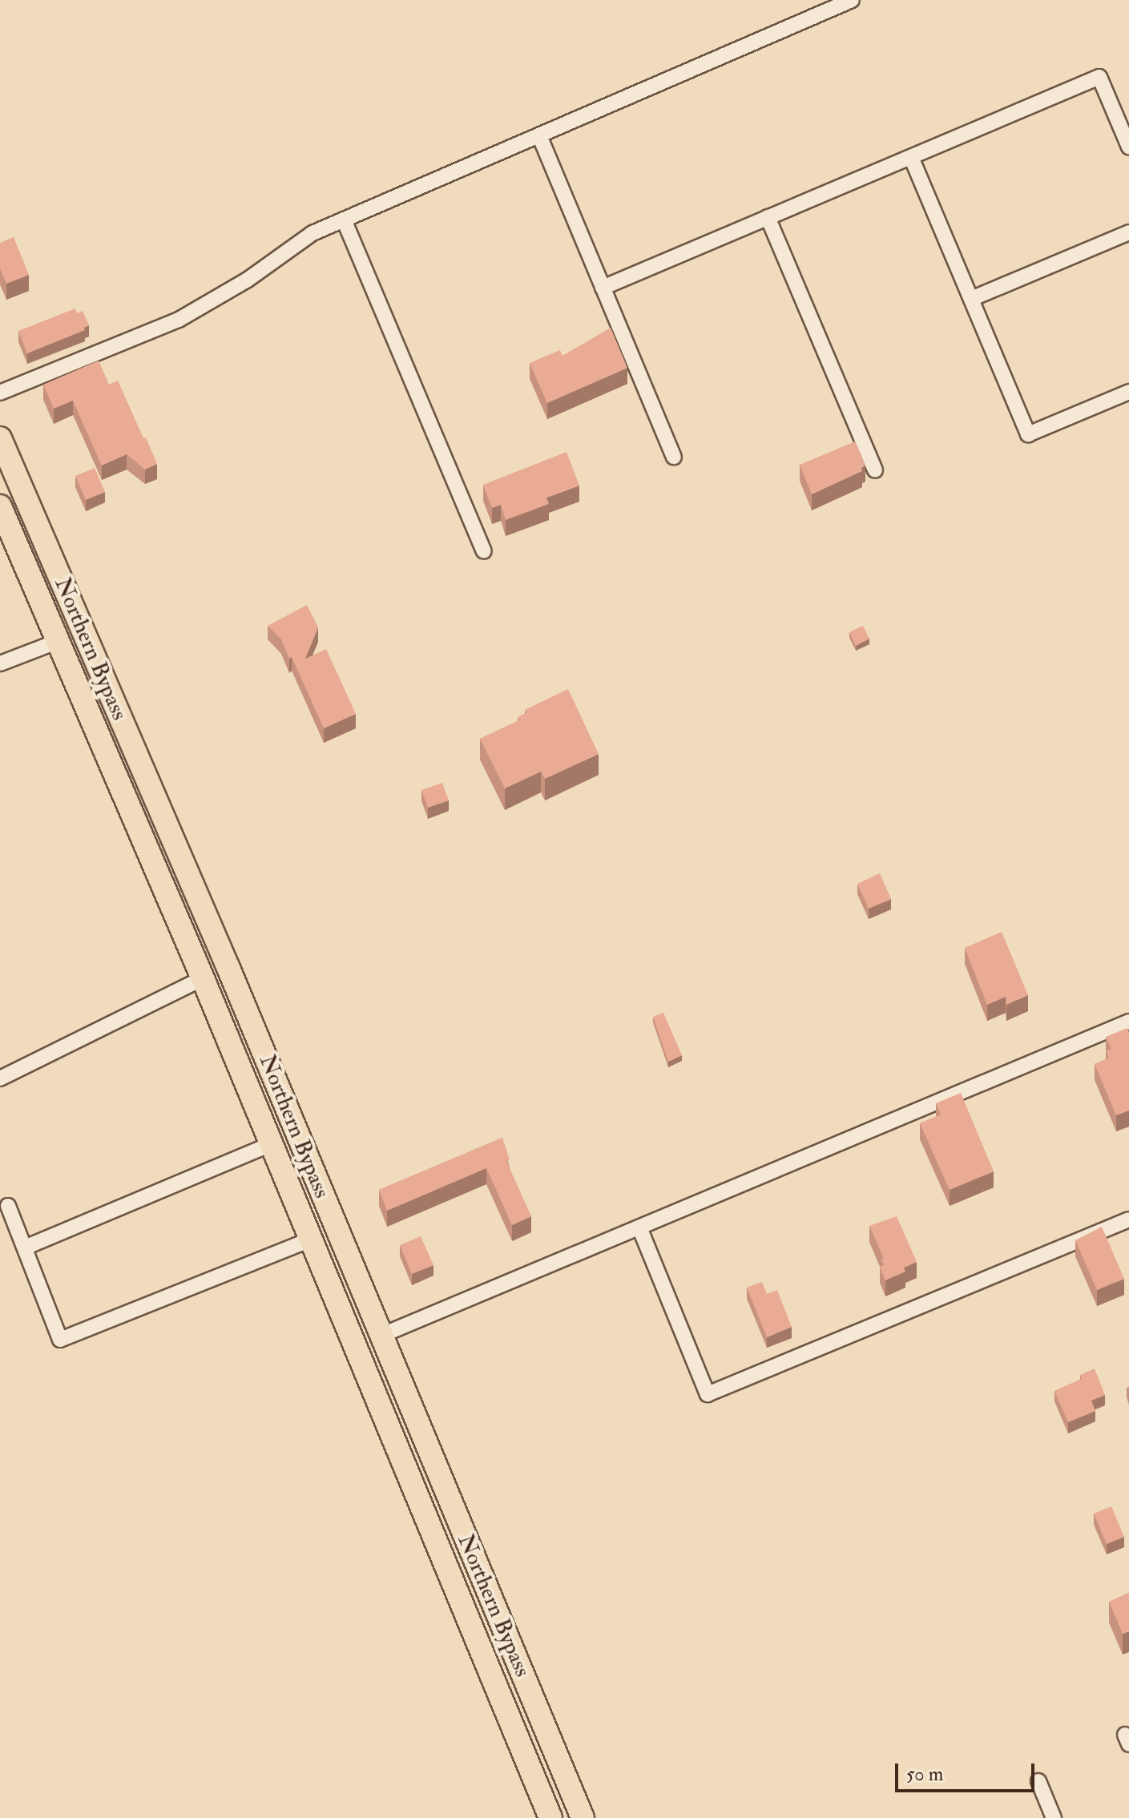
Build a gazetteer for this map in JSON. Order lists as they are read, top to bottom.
{
  "streets": {
    "main road": ["Northern Bypass"]
  },
  "scale_bar": "50 m"
}
